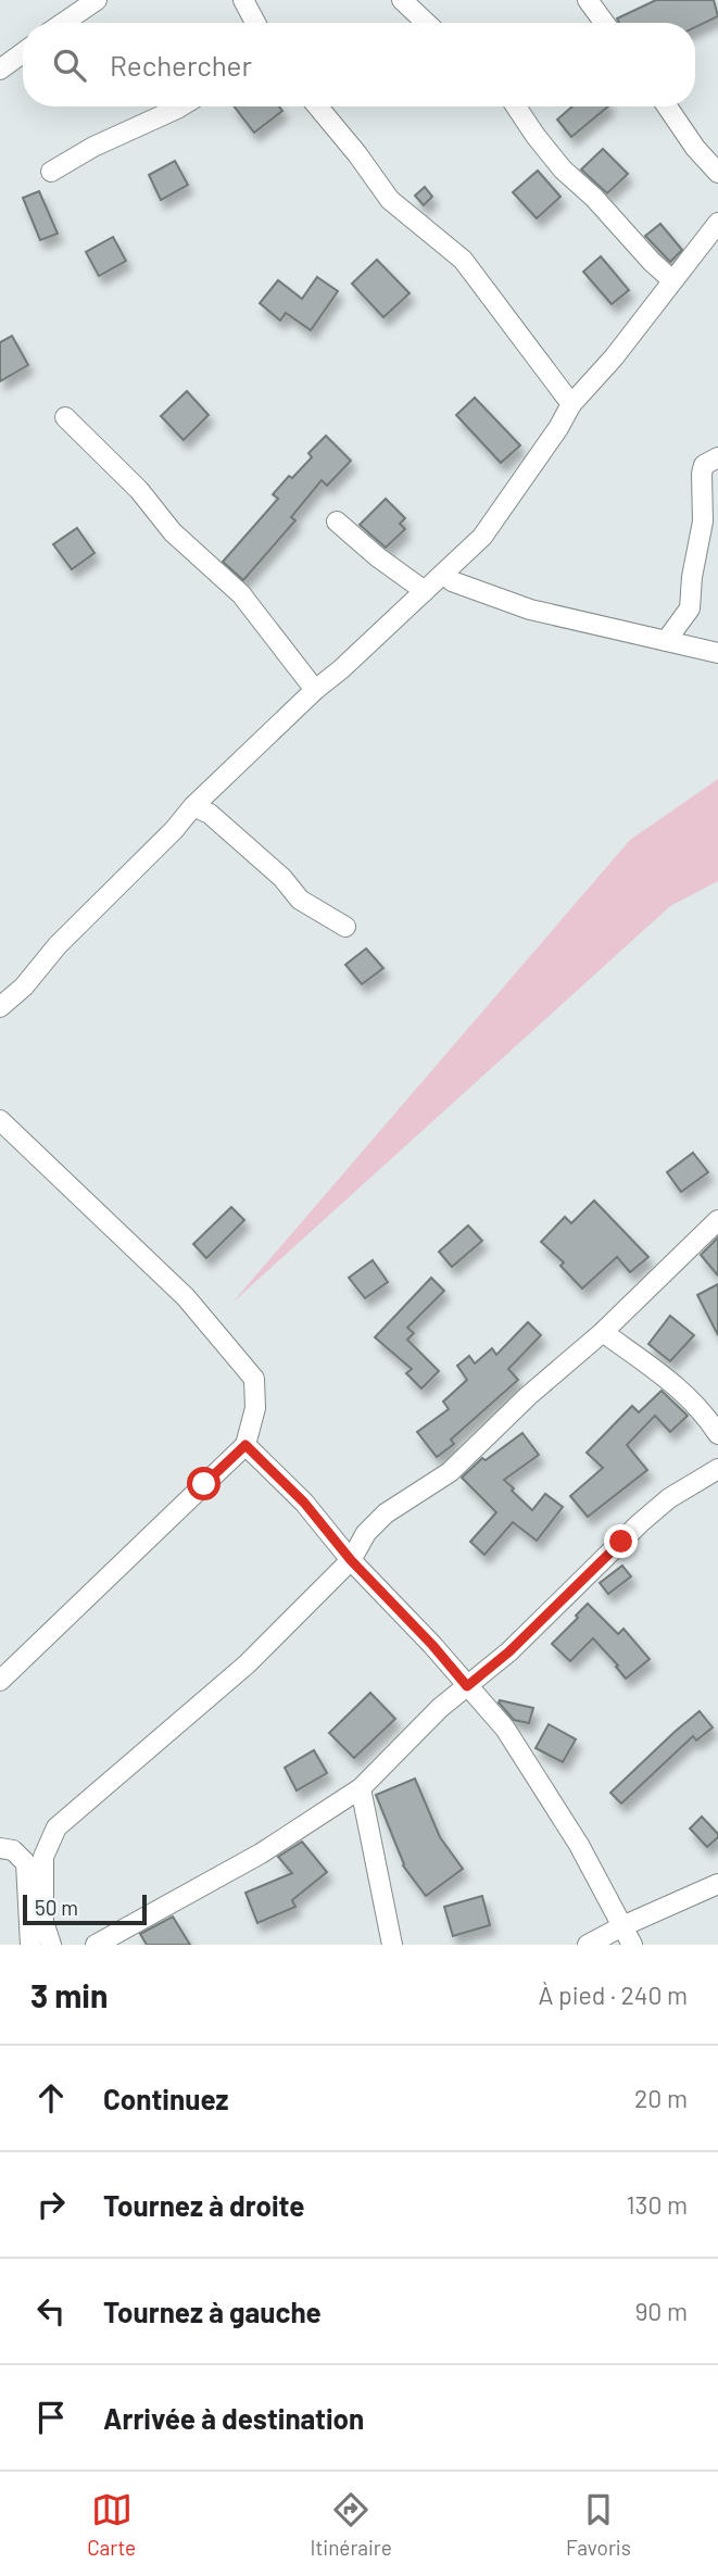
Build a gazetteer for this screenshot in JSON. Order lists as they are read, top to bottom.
{
  "scale_bar": "50 m",
  "page": {
    "search": "Rechercher",
    "scale": "50 m",
    "heading": ["3 min", "À pied · 240 m"],
    "list": [
      ["Continuez", "20 m"],
      ["Tournez à droite", "130 m"],
      ["Tournez à gauche", "90 m"],
      "Arrivée à destination"
    ],
    "nav": ["Carte", "Itinéraire", "Favoris"]
  }
}
